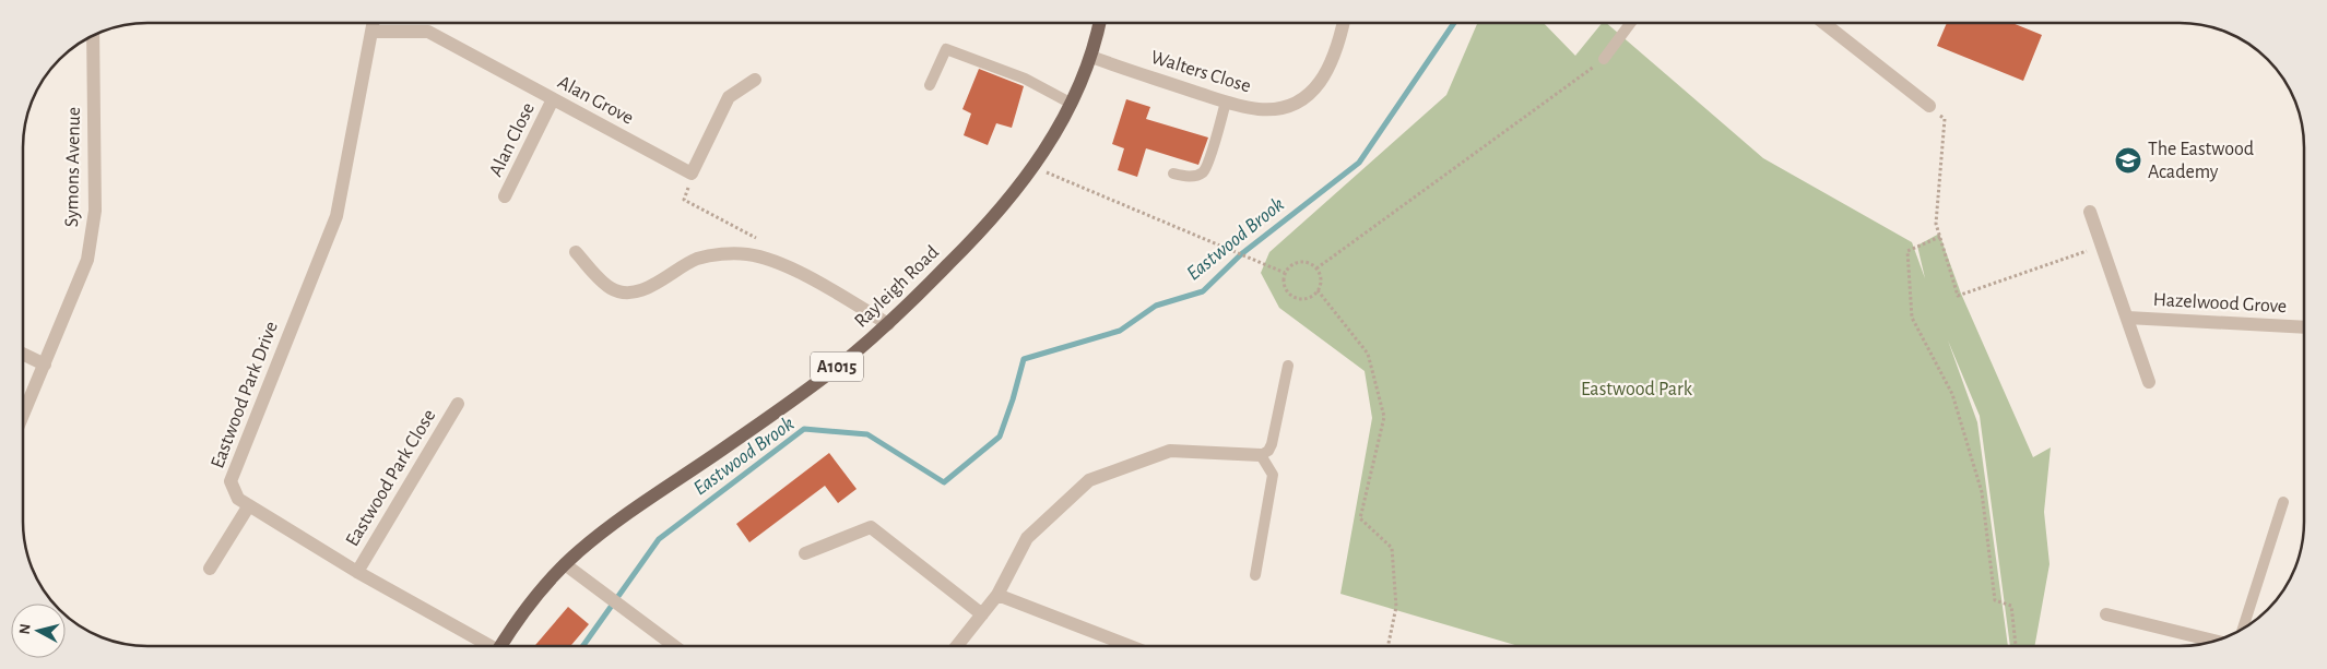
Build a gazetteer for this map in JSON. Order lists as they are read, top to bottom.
{
  "streets": {
    "main road": ["Rayleigh Road", "A1015"],
    "street": [
      "Walters Close",
      "Alan Grove",
      "Alan Close",
      "Symons Avenue",
      "Hazelwood Grove",
      "Eastwood Park Drive",
      "Eastwood Park Close"
    ]
  },
  "crossings": [
    ["Walters Close", "Rayleigh Road"],
    ["Alan Grove", "Alan Close"],
    ["Alan Grove", "Eastwood Park Drive"],
    ["Eastwood Park Drive", "Eastwood Park Close"]
  ],
  "water": ["Eastwood Brook"],
  "parks": ["Eastwood Park"],
  "places": {
    "school or university": ["The Eastwood Academy"]
  },
  "north": "left"
}
